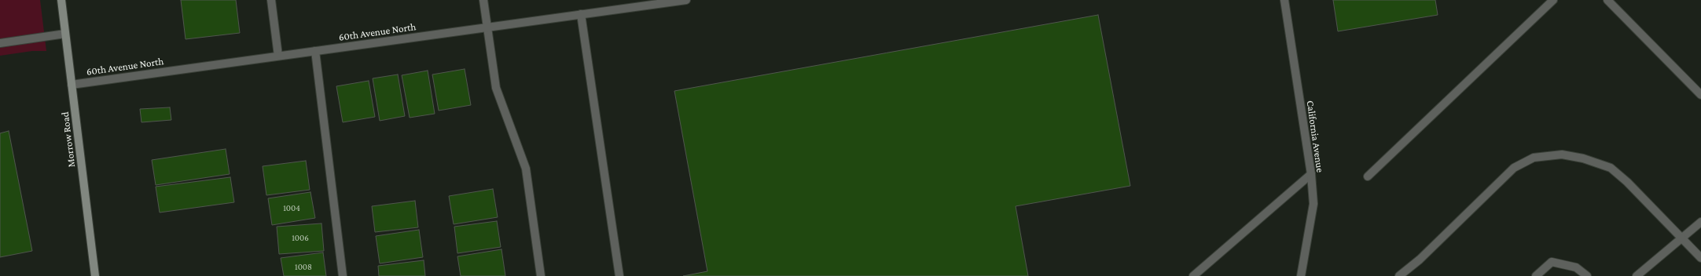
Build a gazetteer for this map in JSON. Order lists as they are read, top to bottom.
{
  "streets": {
    "street": ["60th Avenue North", "California Avenue", "Morrow Road"]
  },
  "crossings": [
    ["60th Avenue North", "Morrow Road"]
  ],
  "house_numbers": ["1004", "1006", "1008"]
}
